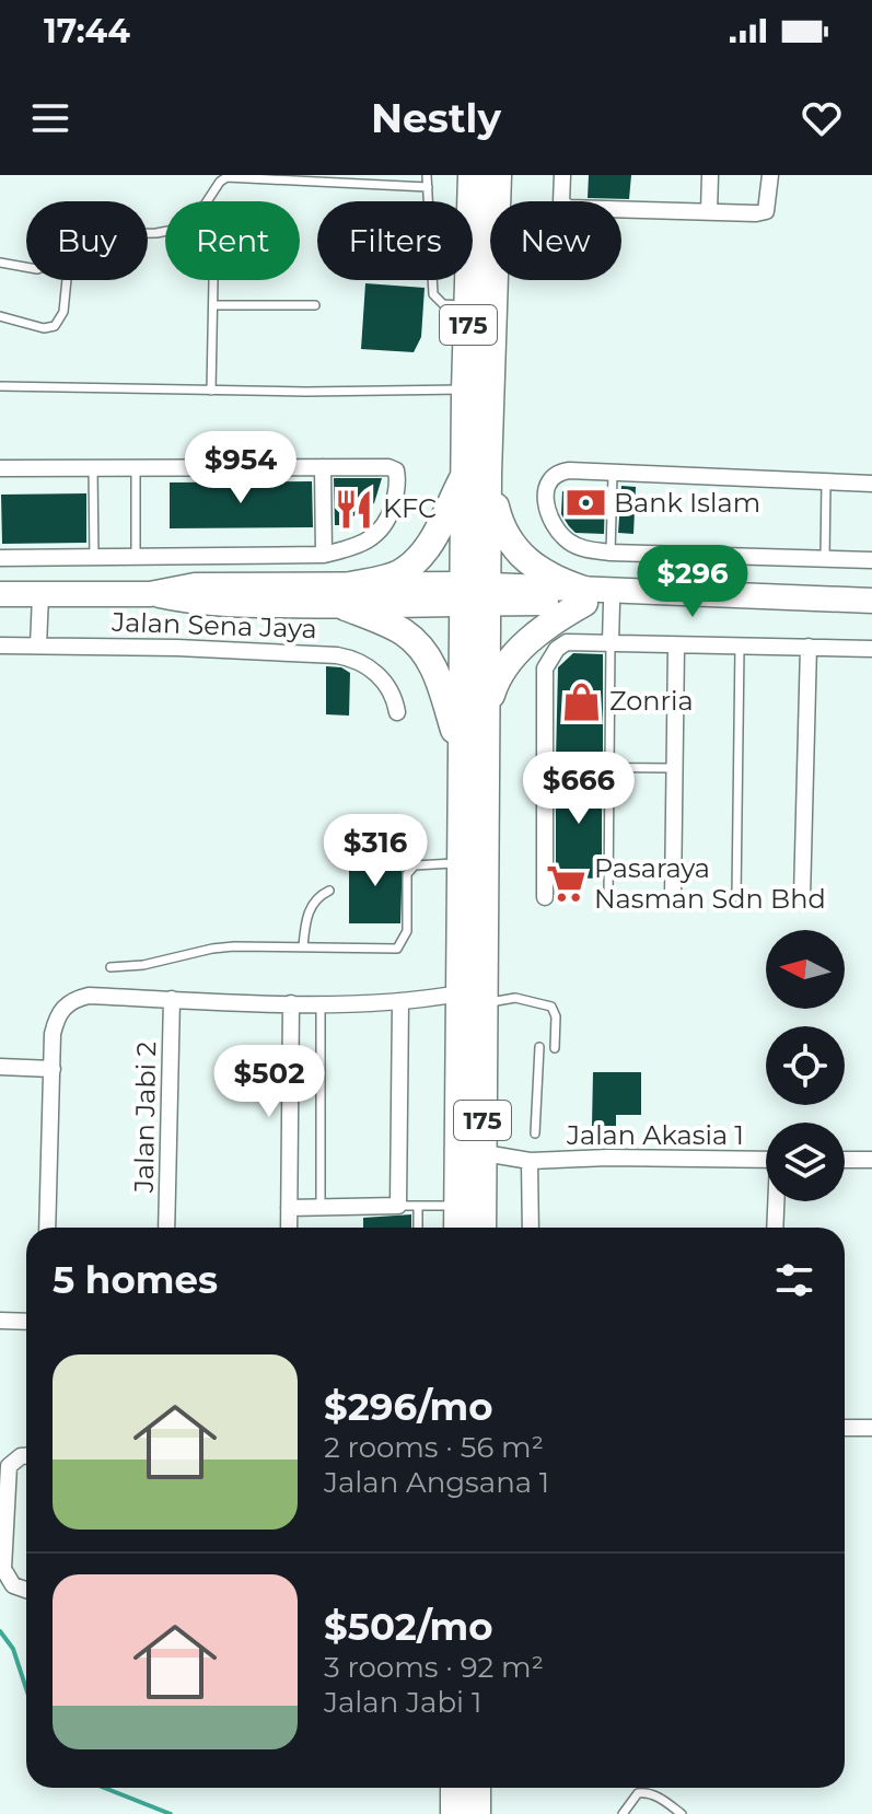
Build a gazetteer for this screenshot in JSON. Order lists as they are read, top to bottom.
{
  "streets": {
    "highway": ["175"],
    "street": ["Jalan Sena Jaya", "Jalan Jabi 2", "Jalan Akasia 1"]
  },
  "crossings": [
    ["175", "Jalan Akasia 1"]
  ],
  "places": {
    "bank": ["Bank Islam"],
    "restaurant": ["KFC"],
    "shop": ["Zonria"],
    "supermarket": ["Pasaraya Nasman Sdn Bhd"]
  },
  "north": "left",
  "page": {
    "status": "17:44",
    "header": "Nestly",
    "chip": [
      "Buy",
      "Rent",
      "Filters",
      "New"
    ],
    "price": [
      "$954",
      "$296",
      "$666",
      "$316",
      "$502"
    ],
    "heading": "5 homes",
    "list": [
      {
        "name": "$296/mo",
        "note": "2 rooms · 56 m² · Jalan Angsana 1"
      },
      {
        "name": "$502/mo",
        "note": "3 rooms · 92 m² · Jalan Jabi 1"
      }
    ]
  }
}
